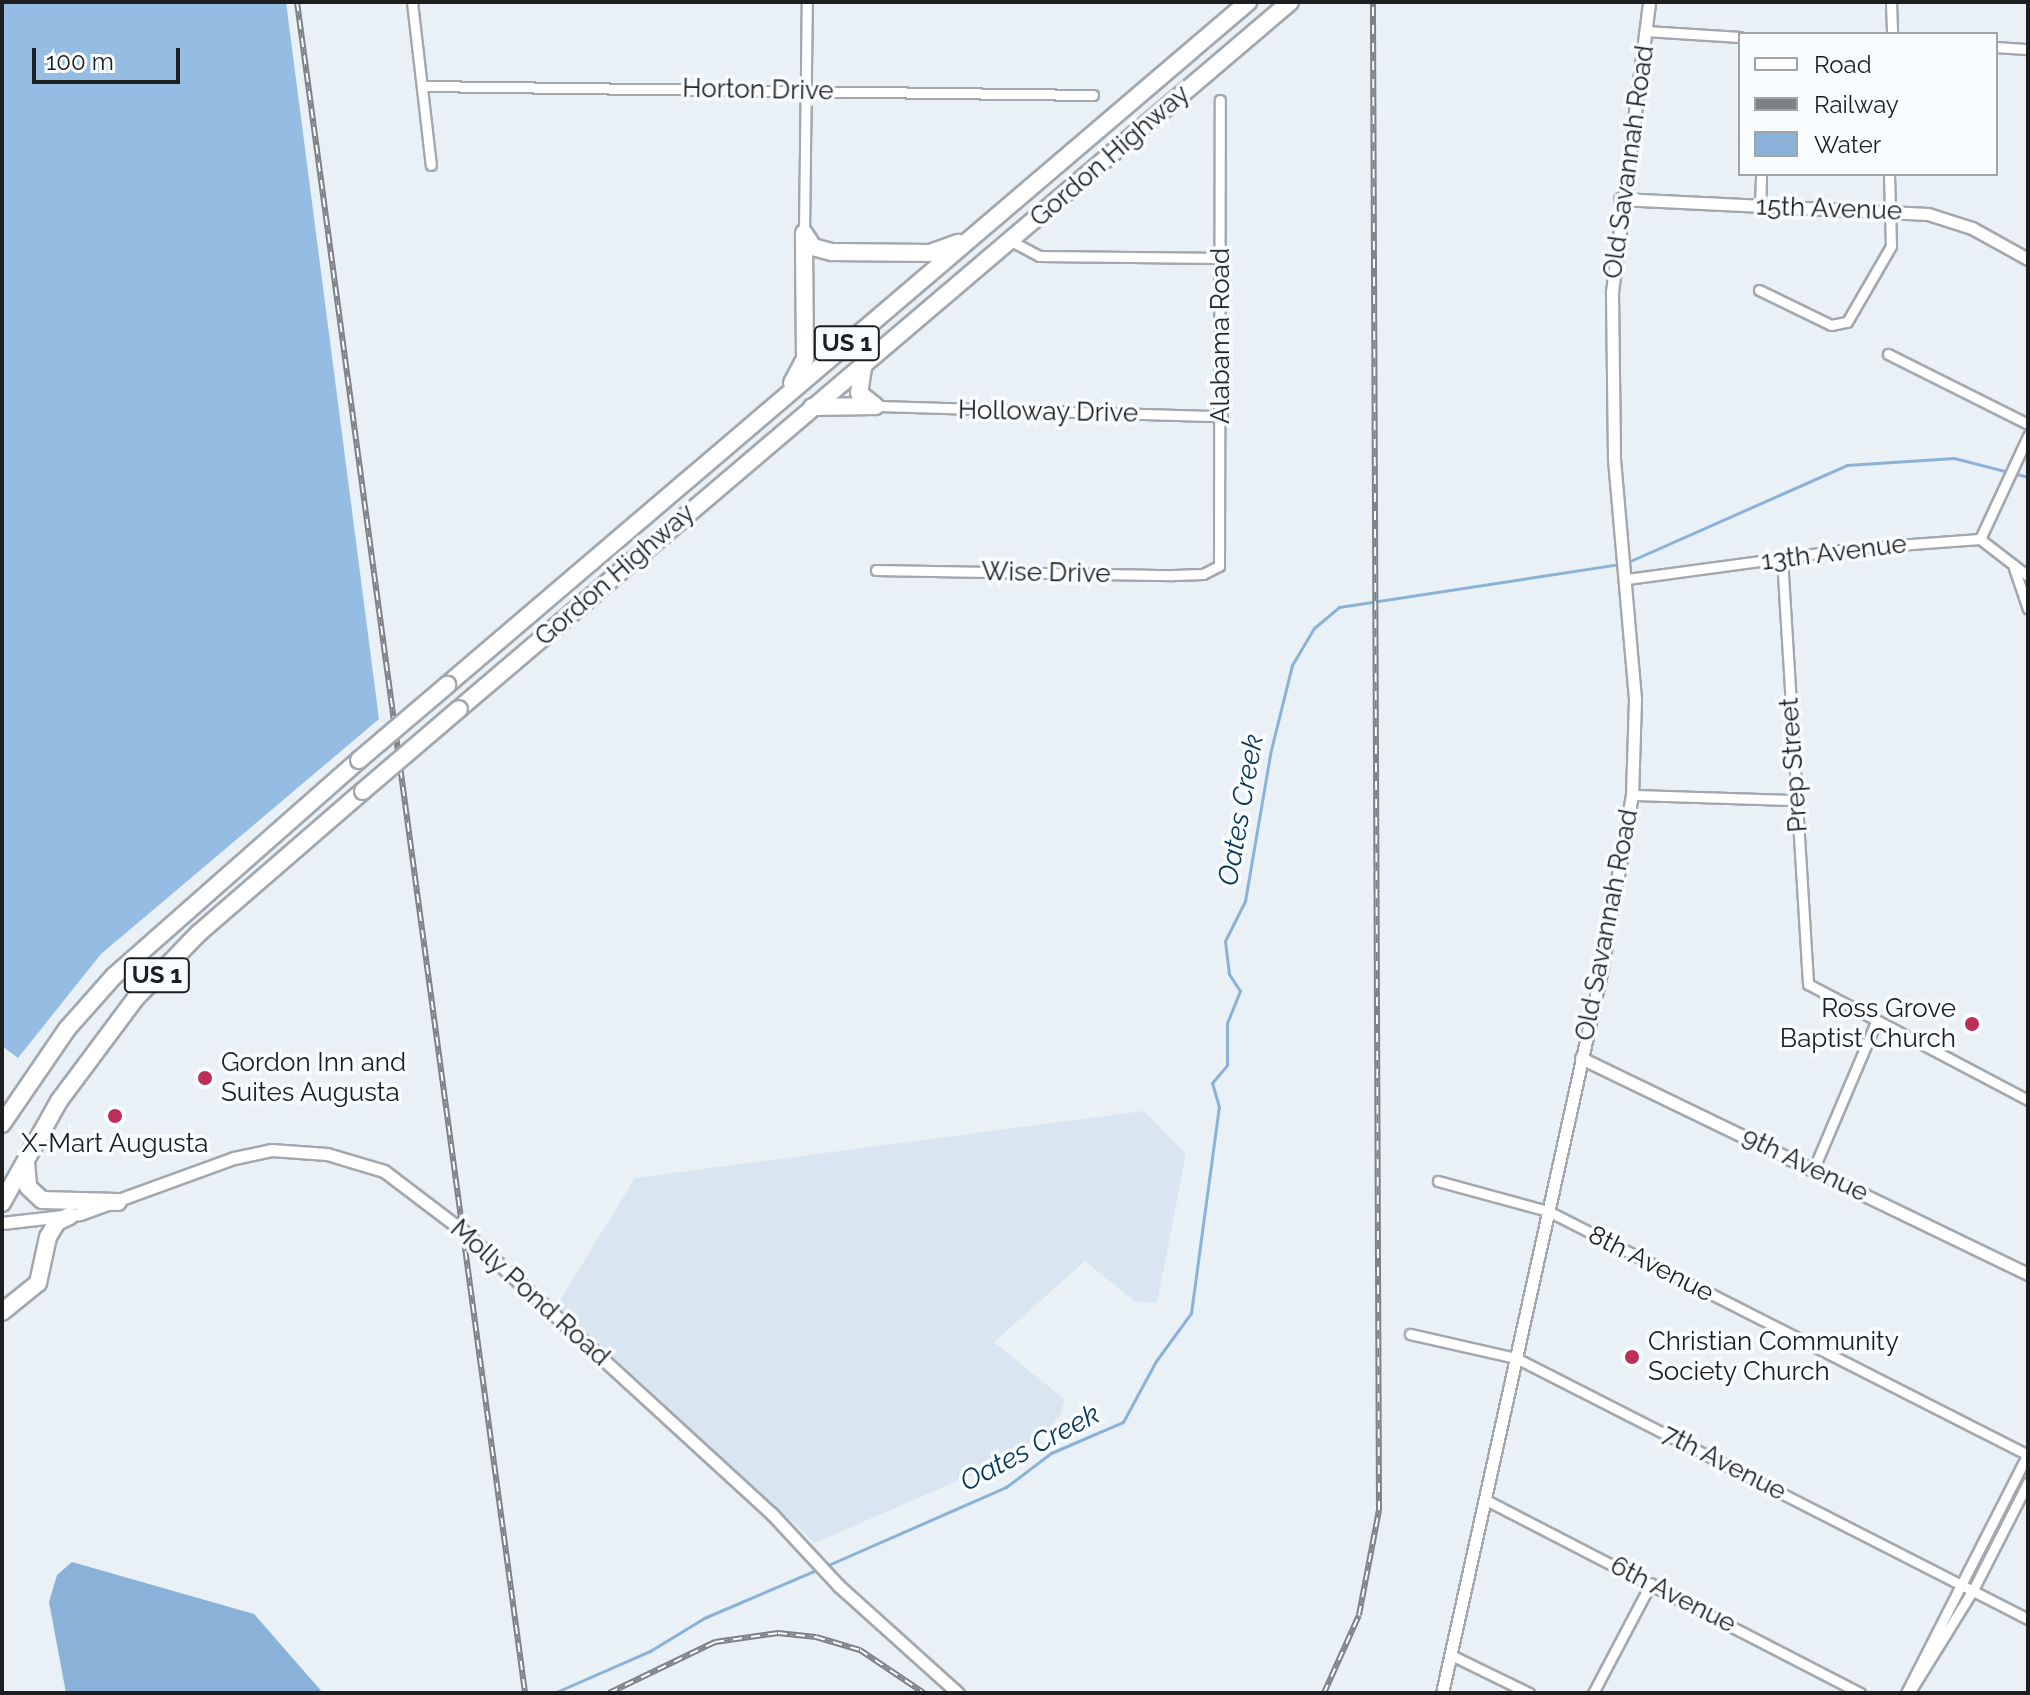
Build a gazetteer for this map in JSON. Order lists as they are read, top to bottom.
{
  "streets": {
    "highway": ["Gordon Highway", "US 1"],
    "street": [
      "Horton Drive",
      "Old Savannah Road",
      "15th Avenue",
      "Alabama Road",
      "Holloway Drive",
      "13th Avenue",
      "Wise Drive",
      "Prep Street",
      "9th Avenue",
      "8th Avenue",
      "Molly Pond Road",
      "7th Avenue",
      "6th Avenue"
    ]
  },
  "crossings": [
    ["Old Savannah Road", "15th Avenue"],
    ["Old Savannah Road", "13th Avenue"],
    ["Old Savannah Road", "9th Avenue"],
    ["Old Savannah Road", "8th Avenue"],
    ["Old Savannah Road", "7th Avenue"],
    ["Old Savannah Road", "6th Avenue"],
    ["Alabama Road", "Holloway Drive"],
    ["Alabama Road", "Wise Drive"],
    ["13th Avenue", "Prep Street"]
  ],
  "water": ["Oates Creek"],
  "places": [
    "Ross Grove Baptist Church",
    "Gordon Inn and Suites Augusta",
    "X-Mart Augusta",
    "Christian Community Society Church"
  ],
  "legend": ["Road", "Railway", "Water"],
  "scale_bar": "100 m"
}
